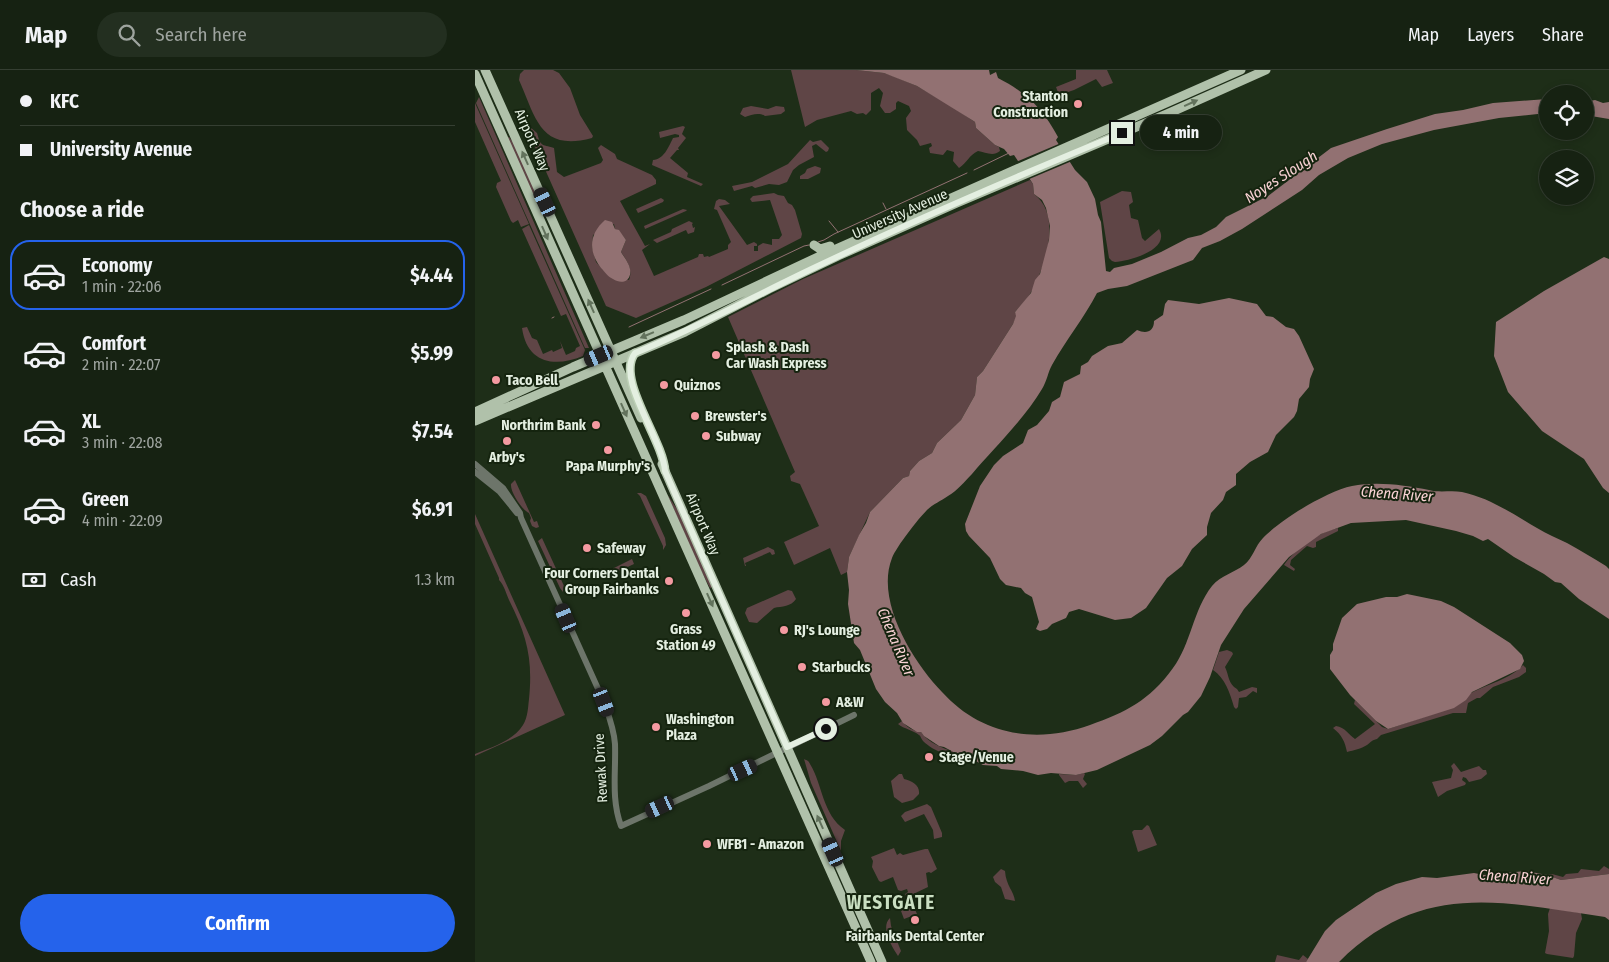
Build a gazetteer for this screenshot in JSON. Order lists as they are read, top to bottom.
{
  "streets": {
    "main road": ["Airport Way", "University Avenue"],
    "street": ["Rewak Drive"]
  },
  "crossings": [
    ["Airport Way", "University Avenue"],
    ["Airport Way", "Rewak Drive"]
  ],
  "districts": ["WESTGATE"],
  "water": ["Noyes Slough", "Chena River"],
  "places": [
    "Stanton Construction",
    "Splash & Dash Car Wash Express",
    "Taco Bell",
    "Quiznos",
    "Brewster's",
    "Northrim Bank",
    "Subway",
    "Arby's",
    "Papa Murphy's",
    "Safeway",
    "Four Corners Dental Group Fairbanks",
    "Grass Station 49",
    "RJ's Lounge",
    "Starbucks",
    "A&W",
    "Washington Plaza",
    "Stage/Venue",
    "WFB1 - Amazon",
    "Fairbanks Dental Center"
  ],
  "page": {
    "header": "Map",
    "search": "Search here",
    "nav": ["Map", "Layers", "Share"],
    "banner": ["KFC", "University Avenue"],
    "bubble": "4 min",
    "heading": "Choose a ride",
    "list": [
      {
        "name": "Economy",
        "note": "1 min · 22:06",
        "value": "$4.44"
      },
      {
        "name": "Comfort",
        "note": "2 min · 22:07",
        "value": "$5.99"
      },
      {
        "name": "XL",
        "note": "3 min · 22:08",
        "value": "$7.54"
      },
      {
        "name": "Green",
        "note": "4 min · 22:09",
        "value": "$6.91"
      }
    ],
    "pay": ["Cash", "1.3 km"],
    "buttons": "Confirm"
  }
}
